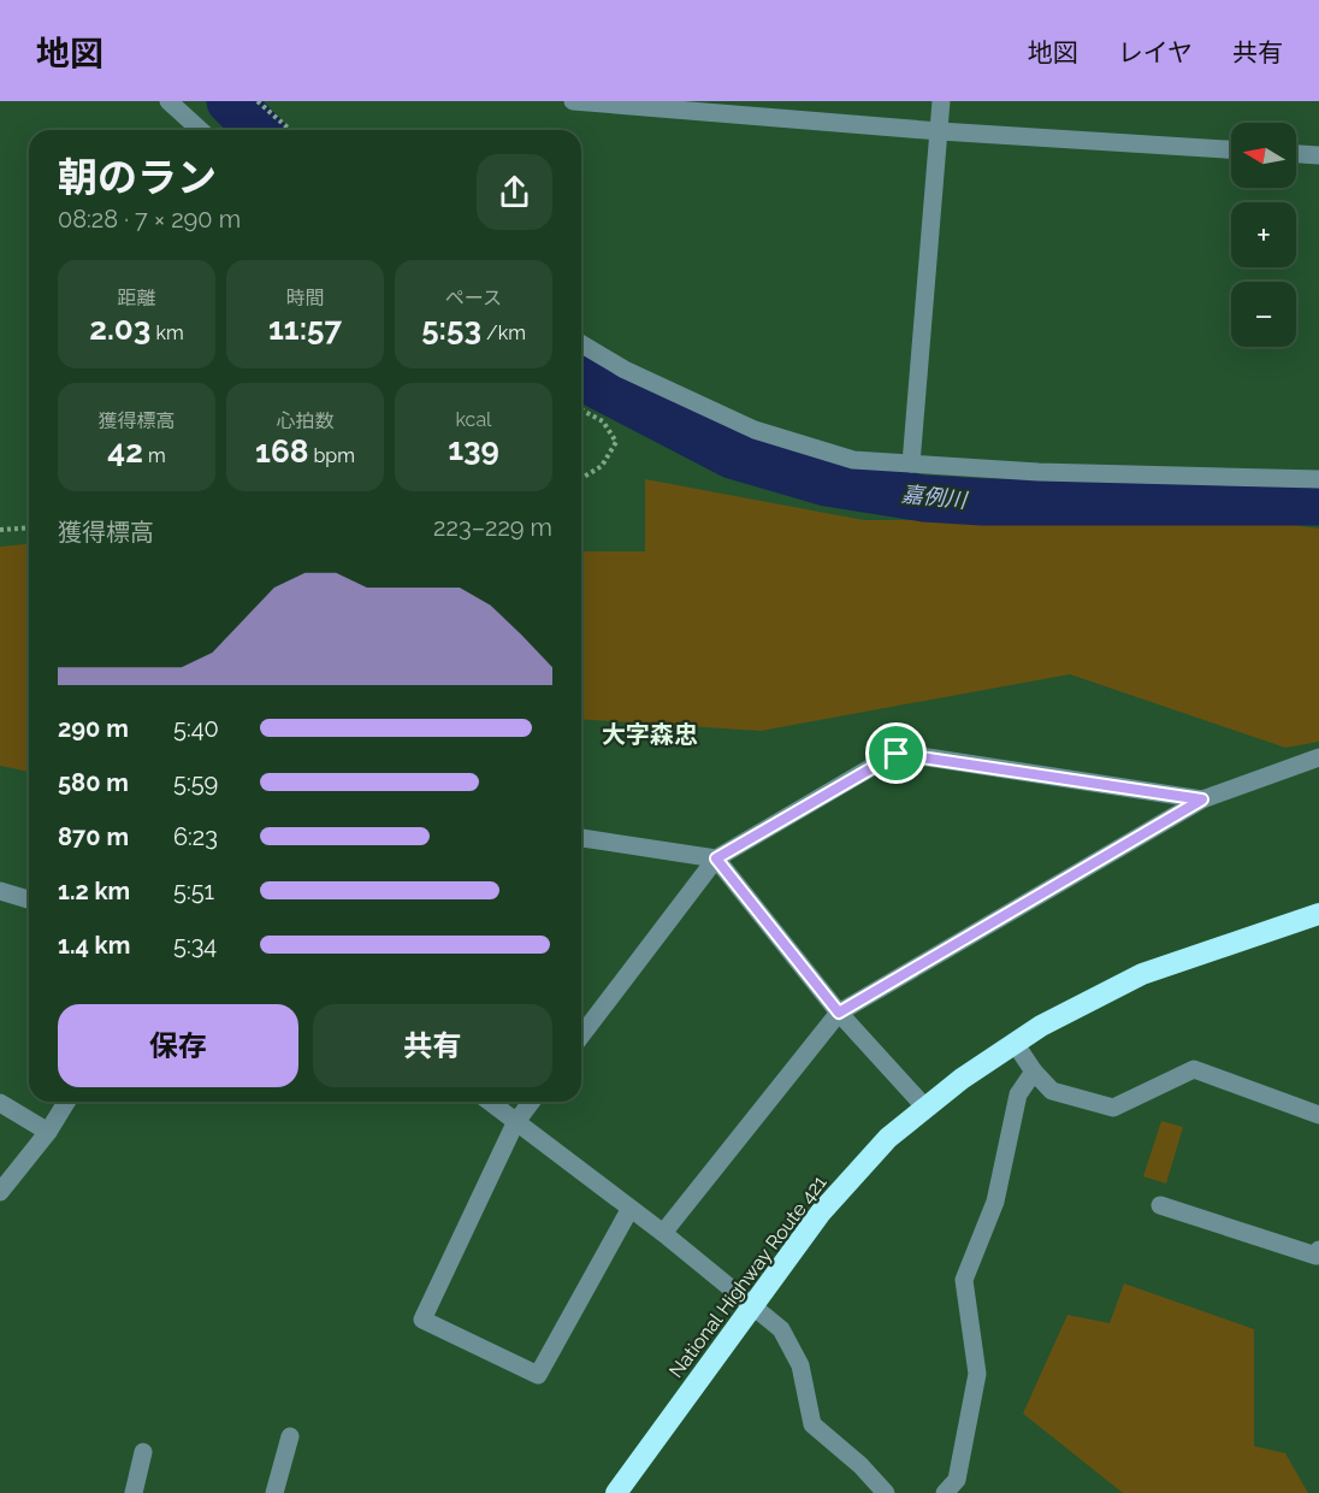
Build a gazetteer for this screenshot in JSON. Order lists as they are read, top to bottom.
{
  "streets": {
    "highway": ["National Highway Route 421"]
  },
  "districts": ["大字森忠"],
  "water": ["嘉例川"],
  "north": "left",
  "page": {
    "header": "地図",
    "nav": ["地図", "レイヤ", "共有"],
    "map_buttons": ["+", "−"],
    "heading": ["朝のラン", "08:28 · 7 × 290 m"],
    "stats": [
      ["距離", "2.03 km"],
      ["時間", "11:57"],
      ["ペース", "5:53 /km"],
      ["獲得標高", "42 m"],
      ["心拍数", "168 bpm"],
      ["kcal", "139"]
    ],
    "chart": ["獲得標高", "223–229 m"],
    "list": [
      {
        "name": "290 m",
        "note": "5:40"
      },
      {
        "name": "580 m",
        "note": "5:59"
      },
      {
        "name": "870 m",
        "note": "6:23"
      },
      {
        "name": "1.2 km",
        "note": "5:51"
      },
      {
        "name": "1.4 km",
        "note": "5:34"
      }
    ],
    "buttons": ["保存", "共有"]
  }
}
